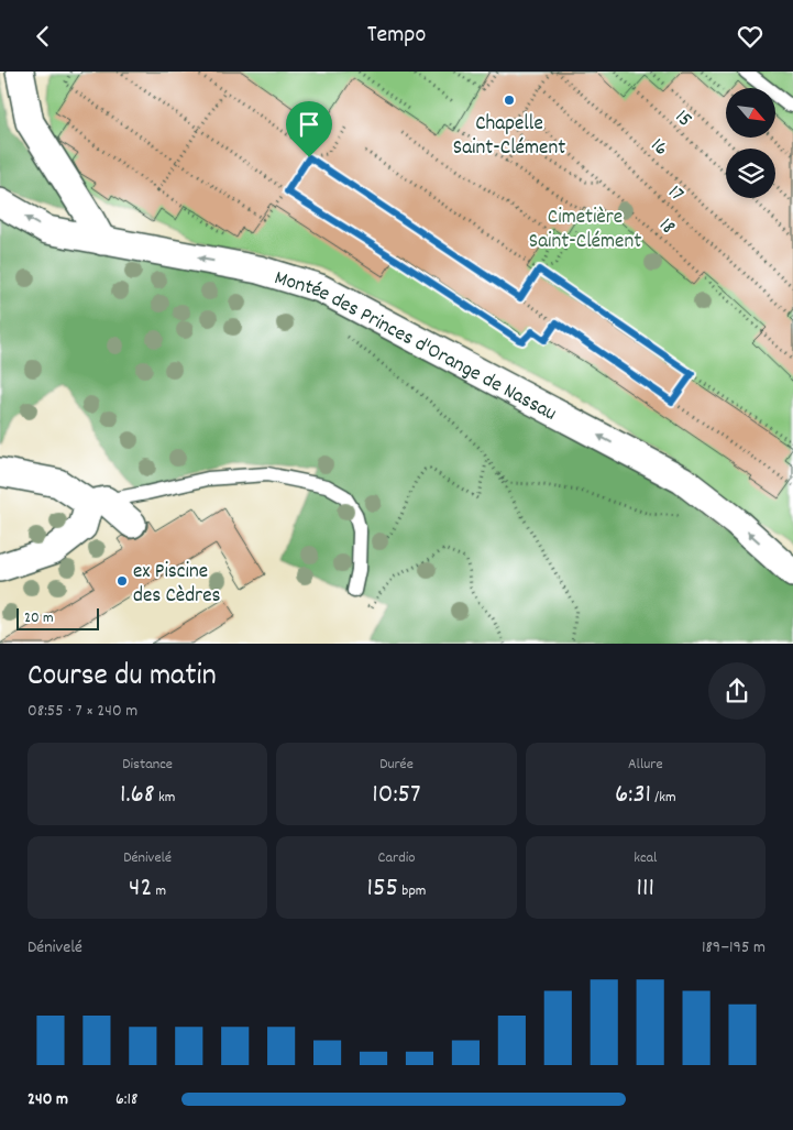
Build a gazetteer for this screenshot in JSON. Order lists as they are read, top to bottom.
{
  "streets": {
    "street": ["Montée des Princes d'Orange de Nassau"],
    "path": [
      "15",
      "16",
      "17",
      "18"
    ]
  },
  "one_way": ["Montée des Princes d'Orange de Nassau"],
  "parks": ["Cimetière Saint-Clément"],
  "places": ["Chapelle Saint-Clément", "ex Piscine des Cèdres"],
  "scale_bar": "20 m",
  "north": "bottom right",
  "page": {
    "header": "Tempo",
    "scale": "20 m",
    "heading": ["Course du matin", "08:55 · 7 × 240 m"],
    "stats": [
      ["Distance", "1.68 km"],
      ["Durée", "10:57"],
      ["Allure", "6:31 /km"],
      ["Dénivelé", "42 m"],
      ["Cardio", "155 bpm"],
      ["kcal", "111"]
    ],
    "chart": ["Dénivelé", "189–195 m"],
    "list": [
      {
        "name": "240 m",
        "note": "6:18"
      }
    ]
  }
}
